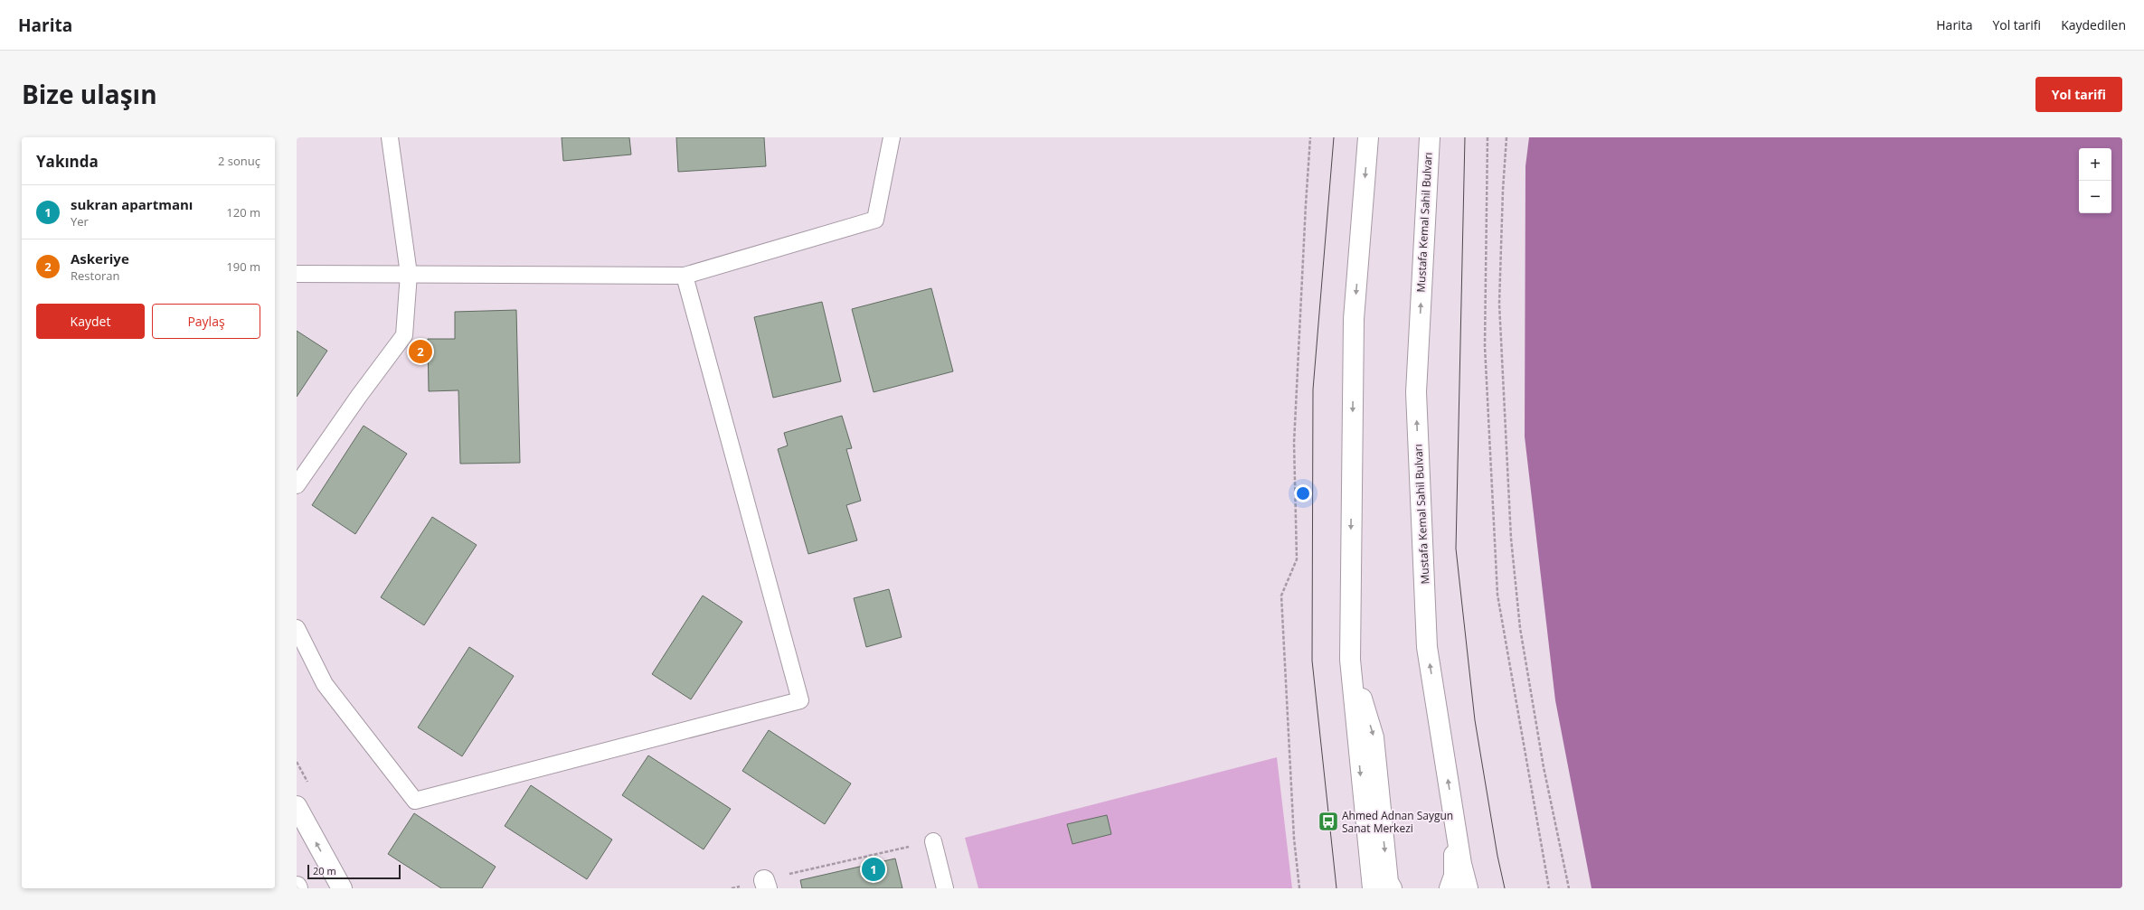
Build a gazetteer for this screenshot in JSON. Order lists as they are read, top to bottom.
{
  "streets": {
    "main road": ["Mustafa Kemal Sahil Bulvarı"]
  },
  "places": {
    "bus stop": ["Ahmed Adnan Saygun Sanat Merkezi"]
  },
  "scale_bar": "20 m",
  "page": {
    "header": "Harita",
    "nav": ["Harita", "Yol tarifi", "Kaydedilen"],
    "title": "Bize ulaşın",
    "buttons": [
      "Yol tarifi",
      ["Kaydet", "Paylaş"]
    ],
    "heading": ["Yakında", "2 sonuç"],
    "map_buttons": ["+", "−"],
    "list": [
      {
        "mark": "1",
        "name": "sukran apartmanı",
        "note": "Yer",
        "value": "120 m"
      },
      {
        "mark": "2",
        "name": "Askeriye",
        "note": "Restoran",
        "value": "190 m"
      }
    ],
    "pins": ["2", "1"],
    "scale": "20 m"
  }
}
